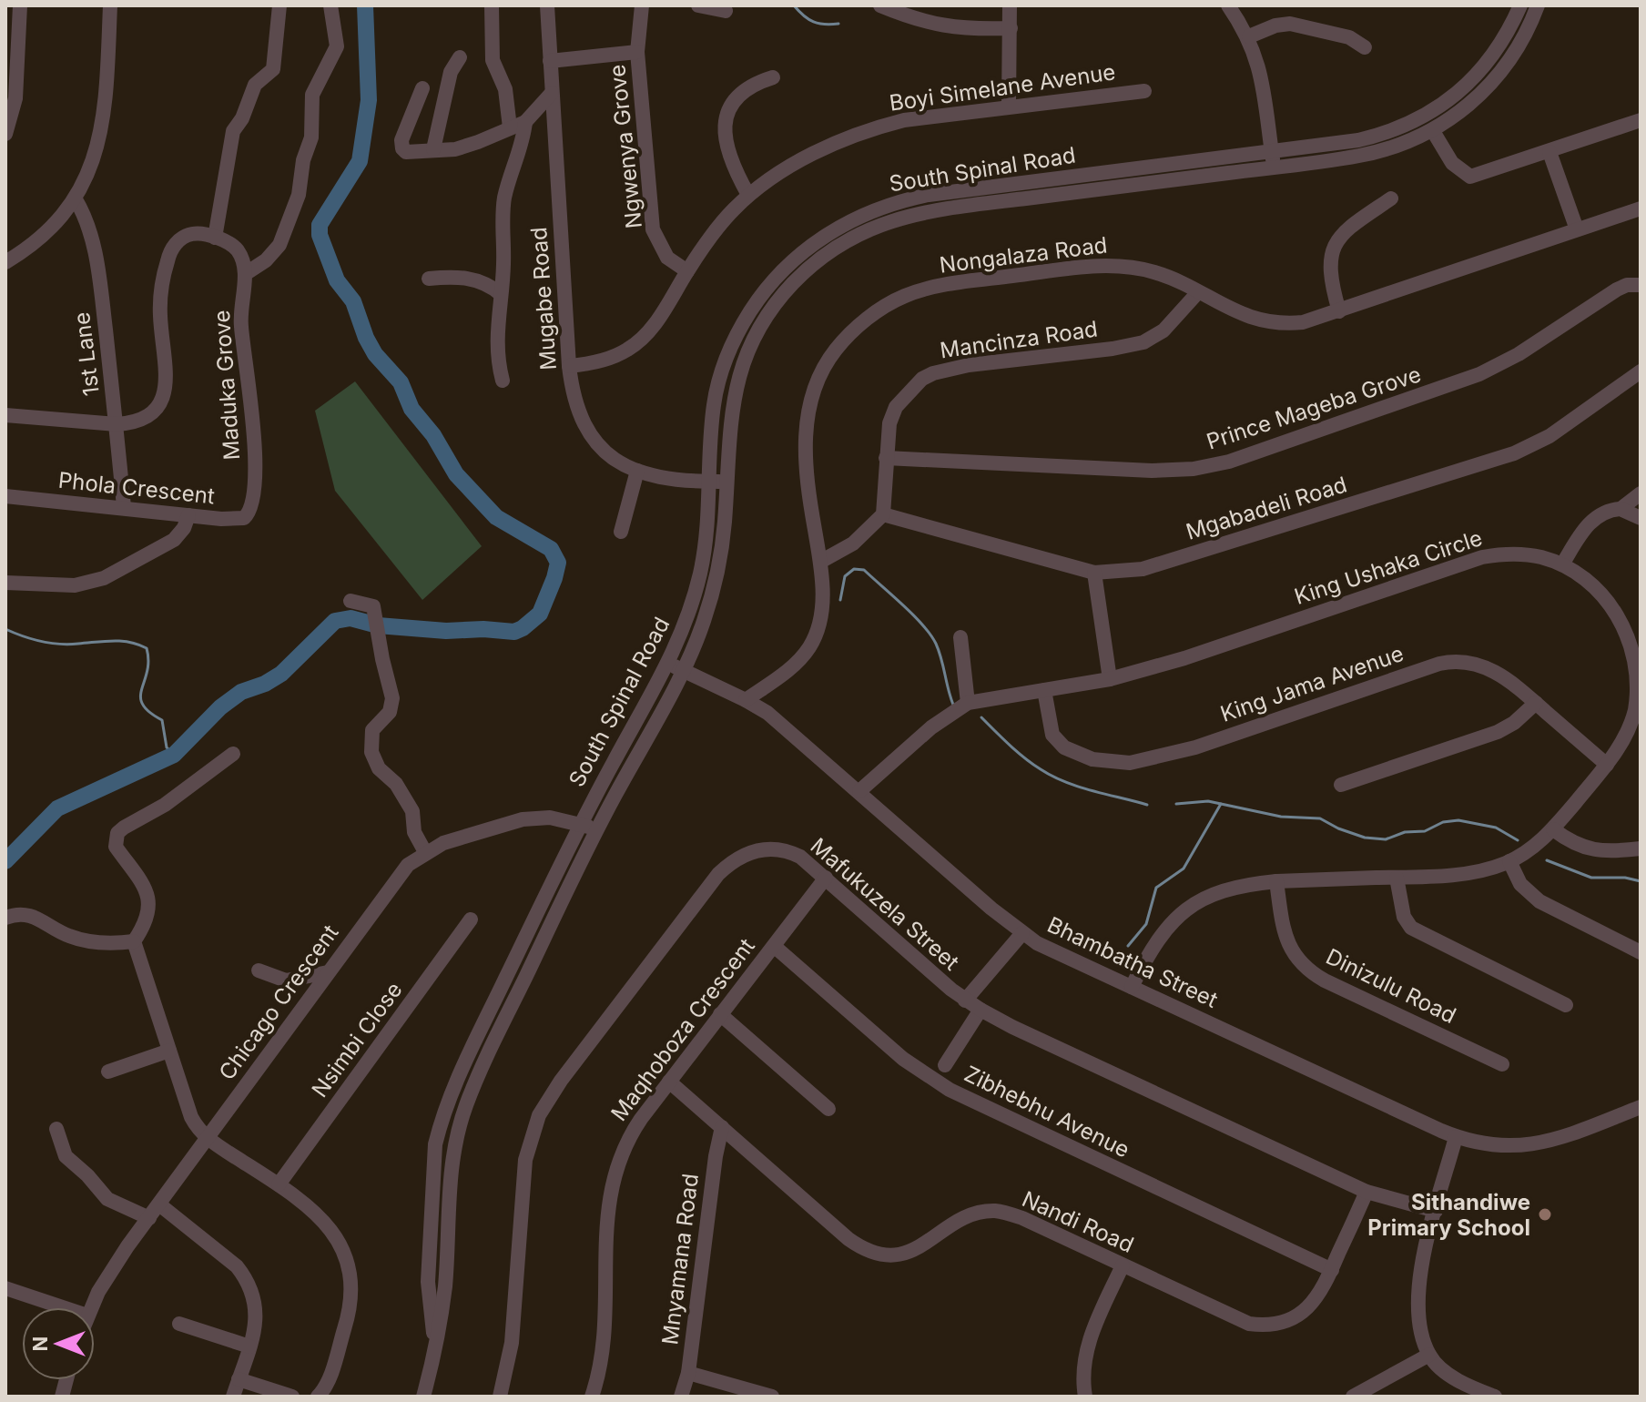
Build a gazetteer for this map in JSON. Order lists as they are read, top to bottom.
{
  "streets": {
    "street": [
      "Boyi Simelane Avenue",
      "Ngwenya Grove",
      "South Spinal Road",
      "Nongalaza Road",
      "Mugabe Road",
      "Mancinza Road",
      "1st Lane",
      "Maduka Grove",
      "Prince Mageba Grove",
      "Phola Crescent",
      "Mgabadeli Road",
      "King Ushaka Circle",
      "King Jama Avenue",
      "Mafukuzela Street",
      "Bhambatha Street",
      "Dinizulu Road",
      "Chicago Crescent",
      "Maqhoboza Crescent",
      "Nsimbi Close",
      "Zibhebhu Avenue",
      "Nandi Road",
      "Mnyamana Road"
    ]
  },
  "crossings": [
    ["Boyi Simelane Avenue", "Ngwenya Grove"],
    ["Boyi Simelane Avenue", "Mugabe Road"],
    ["South Spinal Road", "Mugabe Road"],
    ["South Spinal Road", "Bhambatha Street"],
    ["South Spinal Road", "Chicago Crescent"],
    ["Nongalaza Road", "Mancinza Road"],
    ["Nongalaza Road", "Bhambatha Street"],
    ["Mancinza Road", "Prince Mageba Grove"],
    ["Mancinza Road", "Mgabadeli Road"],
    ["1st Lane", "Phola Crescent"],
    ["Maduka Grove", "Phola Crescent"],
    ["King Ushaka Circle", "King Jama Avenue"],
    ["King Ushaka Circle", "Bhambatha Street"],
    ["King Ushaka Circle", "Dinizulu Road"],
    ["Mafukuzela Street", "Maqhoboza Crescent"],
    ["Mafukuzela Street", "Nandi Road"],
    ["Maqhoboza Crescent", "Zibhebhu Avenue"],
    ["Maqhoboza Crescent", "Nandi Road"],
    ["Zibhebhu Avenue", "Nandi Road"],
    ["Nandi Road", "Mnyamana Road"]
  ],
  "places": ["Sithandiwe Primary School"],
  "north": "left"
}
